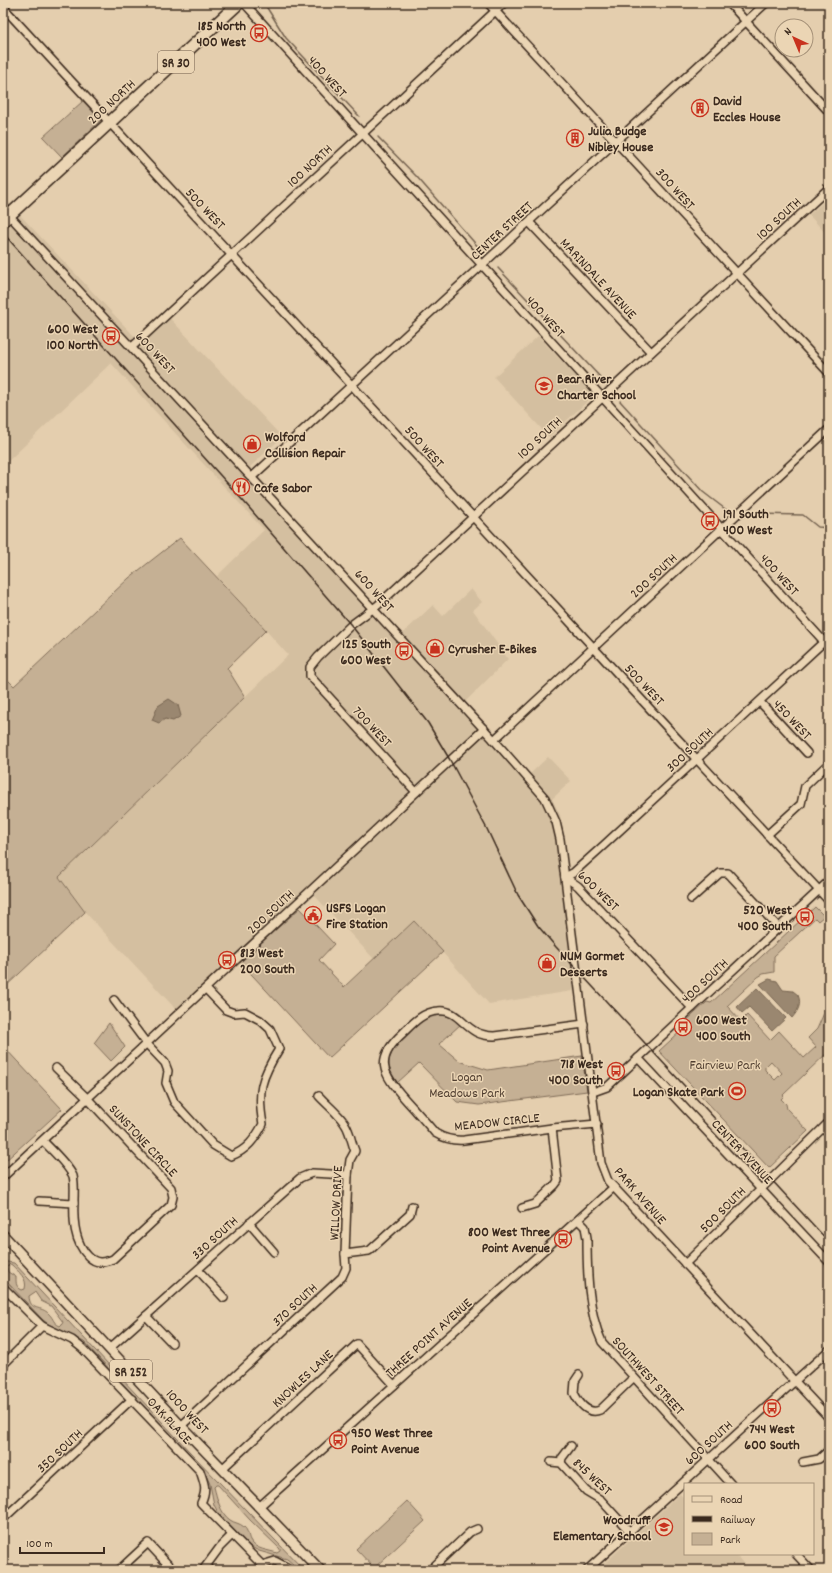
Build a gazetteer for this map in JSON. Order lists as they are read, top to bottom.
{
  "streets": {
    "highway": ["SR 30", "200 NORTH"],
    "main road": ["SR 252", "1000 WEST"],
    "street": [
      "400 WEST",
      "100 NORTH",
      "300 WEST",
      "500 WEST",
      "100 SOUTH",
      "CENTER STREET",
      "MARINDALE AVENUE",
      "600 WEST",
      "200 SOUTH",
      "450 WEST",
      "700 WEST",
      "300 SOUTH",
      "400 SOUTH",
      "MEADOW CIRCLE",
      "SUNSTONE CIRCLE",
      "CENTER AVENUE",
      "PARK AVENUE",
      "WILLOW DRIVE",
      "500 SOUTH",
      "330 SOUTH",
      "370 SOUTH",
      "THREE POINT AVENUE",
      "SOUTHWEST STREET",
      "KNOWLES LANE",
      "OAK PLACE",
      "600 SOUTH",
      "350 SOUTH",
      "845 WEST"
    ]
  },
  "crossings": [
    ["400 WEST", "100 NORTH"],
    ["400 WEST", "100 SOUTH"],
    ["400 WEST", "CENTER STREET"],
    ["400 WEST", "200 SOUTH"],
    ["400 WEST", "300 SOUTH"],
    ["200 NORTH", "500 WEST"],
    ["200 NORTH", "600 WEST"],
    ["100 NORTH", "300 WEST"],
    ["100 NORTH", "500 WEST"],
    ["100 NORTH", "600 WEST"],
    ["300 WEST", "100 SOUTH"],
    ["300 WEST", "CENTER STREET"],
    ["500 WEST", "100 SOUTH"],
    ["500 WEST", "CENTER STREET"],
    ["500 WEST", "200 SOUTH"],
    ["500 WEST", "300 SOUTH"],
    ["500 WEST", "400 SOUTH"],
    ["100 SOUTH", "MARINDALE AVENUE"],
    ["100 SOUTH", "600 WEST"],
    ["100 SOUTH", "700 WEST"],
    ["CENTER STREET", "MARINDALE AVENUE"],
    ["CENTER STREET", "600 WEST"],
    ["600 WEST", "200 SOUTH"],
    ["600 WEST", "300 SOUTH"],
    ["600 WEST", "400 SOUTH"],
    ["600 WEST", "PARK AVENUE"],
    ["200 SOUTH", "700 WEST"],
    ["200 SOUTH", "SUNSTONE CIRCLE"],
    ["450 WEST", "300 SOUTH"],
    ["300 SOUTH", "PARK AVENUE"],
    ["400 SOUTH", "CENTER AVENUE"],
    ["400 SOUTH", "PARK AVENUE"],
    ["MEADOW CIRCLE", "PARK AVENUE"],
    ["CENTER AVENUE", "500 SOUTH"],
    ["PARK AVENUE", "500 SOUTH"],
    ["PARK AVENUE", "THREE POINT AVENUE"],
    ["PARK AVENUE", "600 SOUTH"],
    ["WILLOW DRIVE", "330 SOUTH"],
    ["WILLOW DRIVE", "370 SOUTH"],
    ["330 SOUTH", "1000 WEST"],
    ["370 SOUTH", "1000 WEST"],
    ["THREE POINT AVENUE", "SOUTHWEST STREET"],
    ["THREE POINT AVENUE", "KNOWLES LANE"],
    ["THREE POINT AVENUE", "1000 WEST"],
    ["SOUTHWEST STREET", "600 SOUTH"],
    ["KNOWLES LANE", "1000 WEST"],
    ["OAK PLACE", "350 SOUTH"],
    ["600 SOUTH", "845 WEST"]
  ],
  "parks": ["Fairview Park", "Logan Meadows Park"],
  "places": {
    "bus stop": [
      "185 North 400 West",
      "600 West 100 North",
      "191 South 400 West",
      "125 South 600 West",
      "520 West 400 South",
      "813 West 200 South",
      "600 West 400 South",
      "718 West 400 South",
      "800 West Three Point Avenue",
      "744 West 600 South",
      "950 West Three Point Avenue"
    ],
    "building": ["David Eccles House", "Julia Budge Nibley House"],
    "school or university": ["Bear River Charter School", "Woodruff Elementary School"],
    "shop": ["Wolford Collision Repair", "Cyrusher E-Bikes", "NUM Gormet Desserts"],
    "restaurant": ["Cafe Sabor"],
    "public building": ["USFS Logan Fire Station"],
    "sports": ["Logan Skate Park"]
  },
  "legend": ["Road", "Railway", "Park"],
  "scale_bar": "100 m",
  "north": "top left"
}
